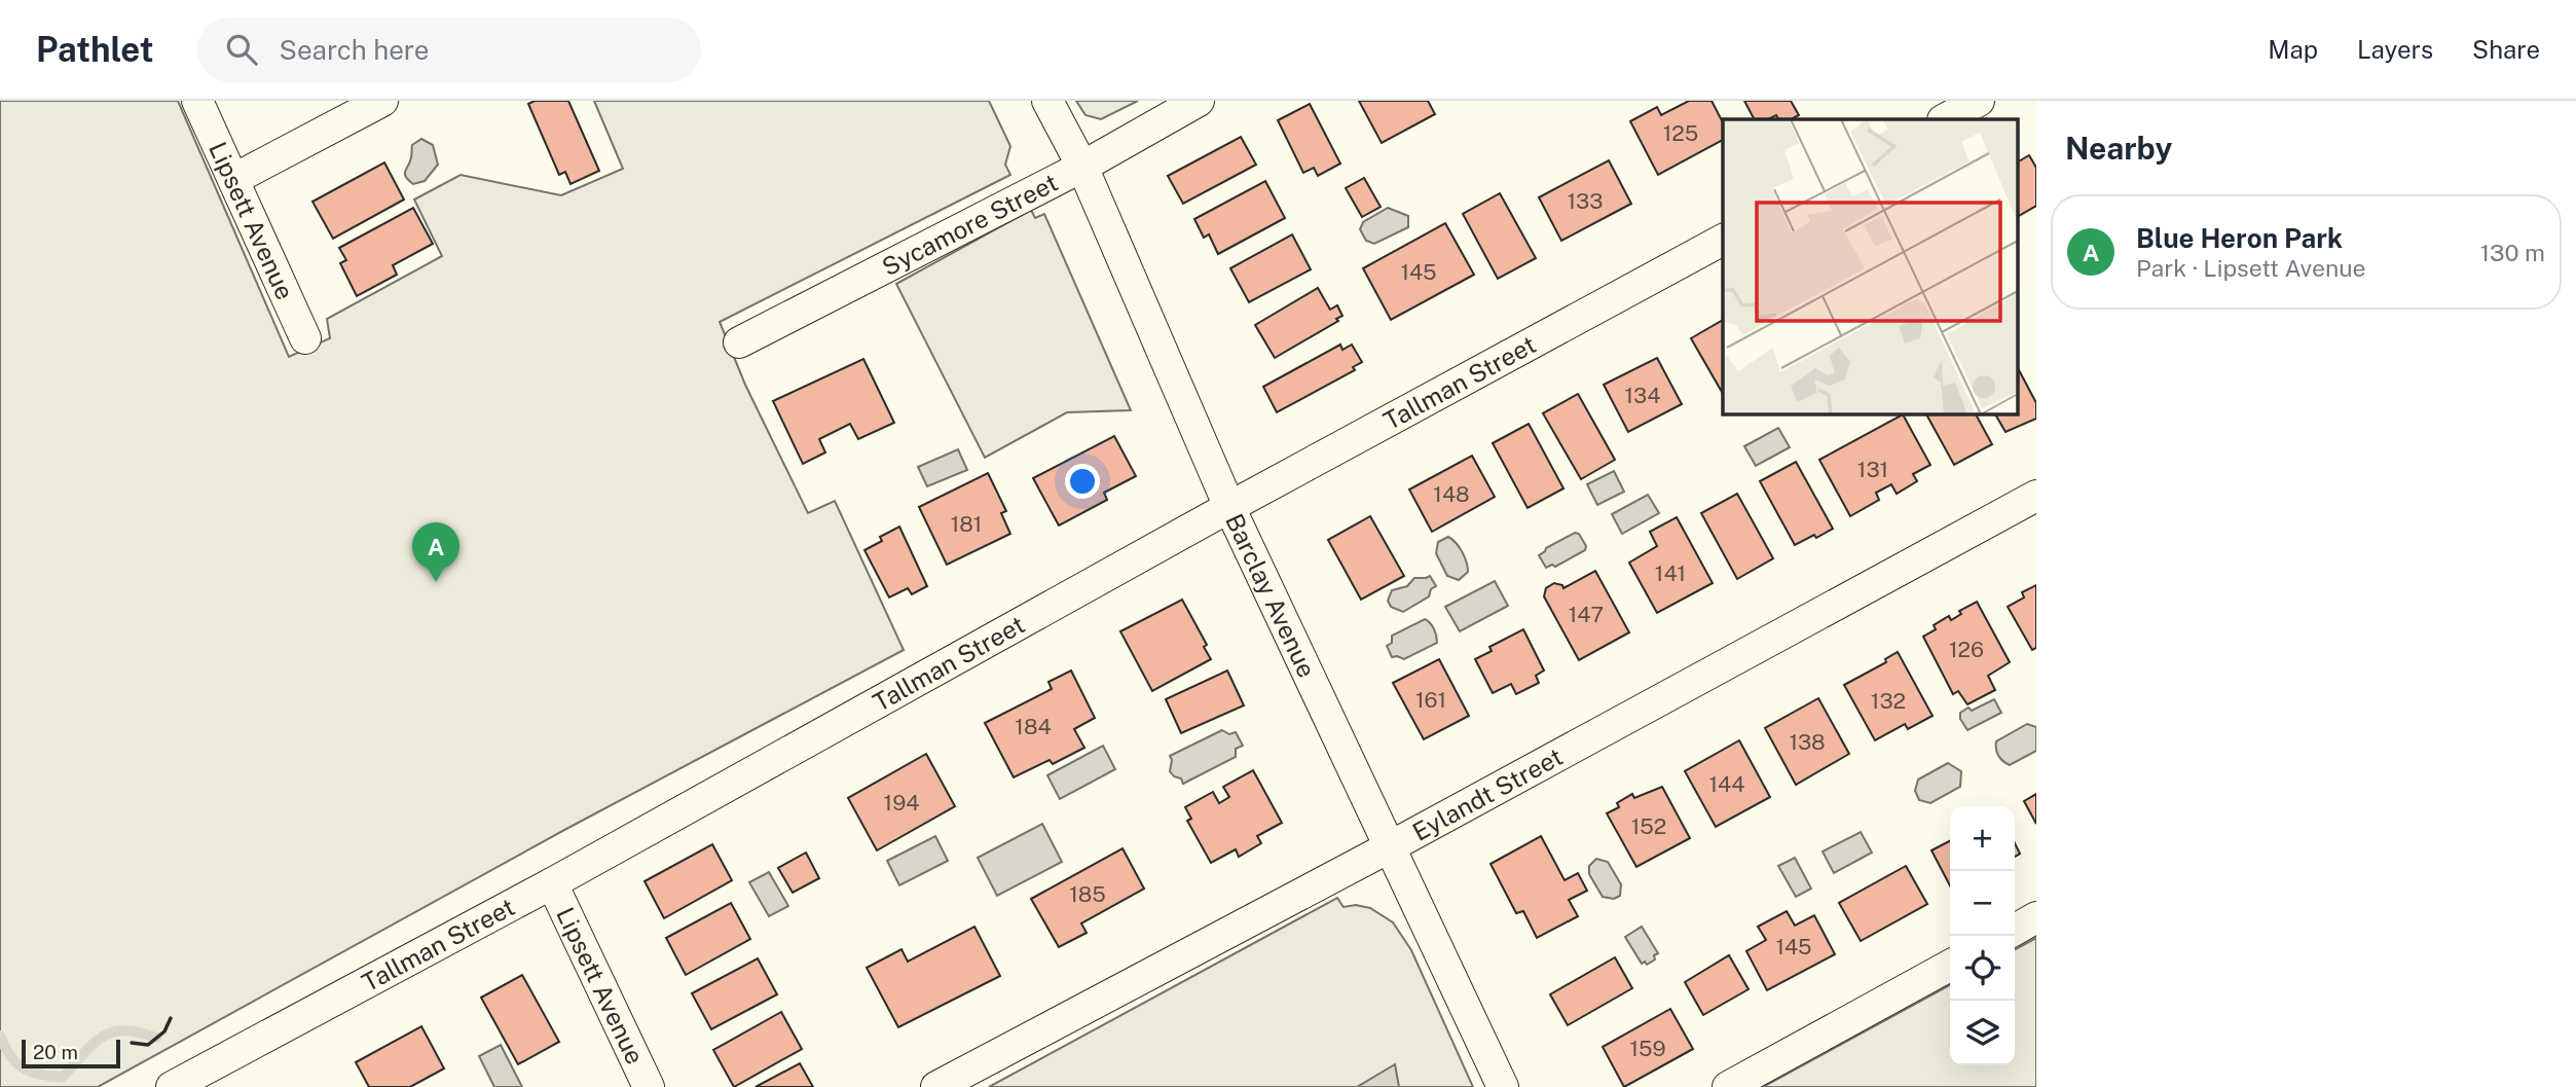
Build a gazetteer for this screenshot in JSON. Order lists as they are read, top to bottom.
{
  "streets": {
    "street": [
      "Lipsett Avenue",
      "Sycamore Street",
      "Tallman Street",
      "Barclay Avenue",
      "Eylandt Street"
    ]
  },
  "crossings": [
    ["Lipsett Avenue", "Tallman Street"],
    ["Sycamore Street", "Barclay Avenue"],
    ["Tallman Street", "Barclay Avenue"],
    ["Barclay Avenue", "Eylandt Street"]
  ],
  "house_numbers": [
    "125",
    "133",
    "145",
    "134",
    "131",
    "148",
    "181",
    "141",
    "147",
    "126",
    "161",
    "132",
    "184",
    "138",
    "144",
    "194",
    "152",
    "185",
    "145",
    "159"
  ],
  "scale_bar": "20 m",
  "page": {
    "header": "Pathlet",
    "search": "Search here",
    "nav": ["Map", "Layers", "Share"],
    "heading": "Nearby",
    "list": [
      {
        "mark": "A",
        "name": "Blue Heron Park",
        "note": "Park · Lipsett Avenue",
        "value": "130 m"
      }
    ],
    "pins": "A",
    "map_buttons": ["+", "−"],
    "scale": "20 m"
  }
}
